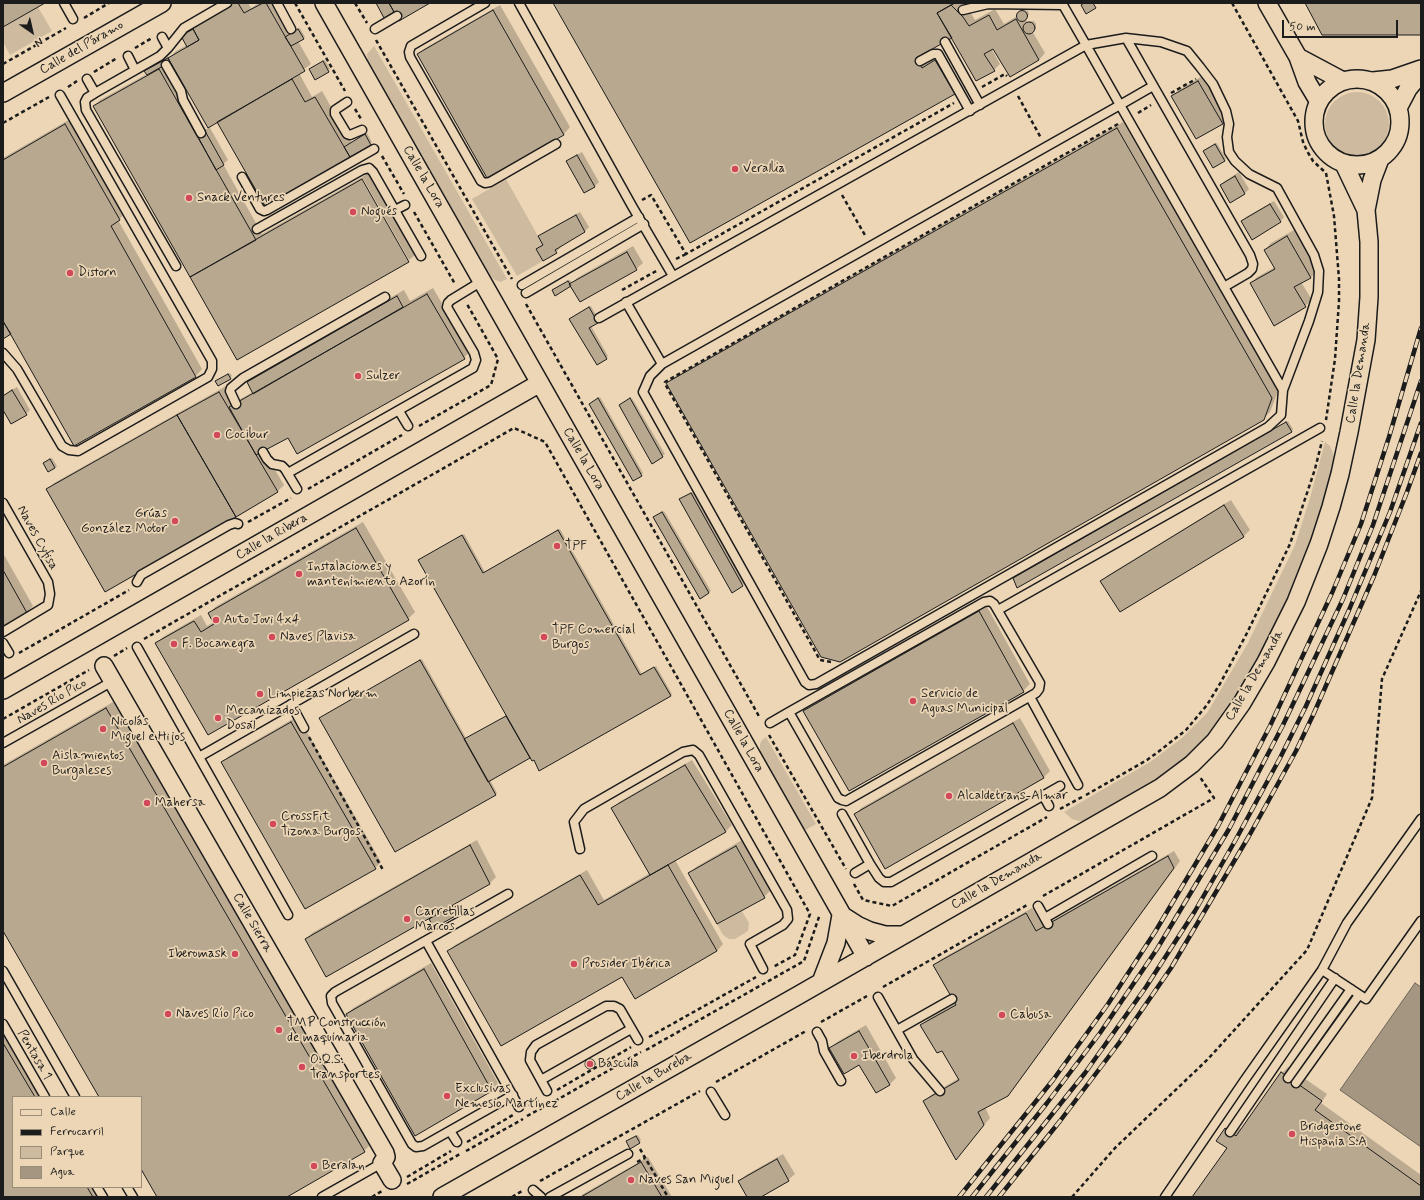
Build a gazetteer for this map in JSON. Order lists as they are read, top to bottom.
{
  "streets": {
    "street": [
      "Calle del Páramo",
      "Calle la Lora",
      "Calle la Demanda",
      "Calle la Ribera",
      "Calle Sierra",
      "Calle la Bureba"
    ],
    "lane": ["Naves Cyfisa", "Naves Río Pico", "Pentasa 1"]
  },
  "crossings": [
    ["Calle la Lora", "Calle la Demanda"],
    ["Calle la Lora", "Calle la Ribera"],
    ["Calle la Lora", "Calle la Bureba"],
    ["Calle la Demanda", "Calle la Bureba"],
    ["Naves Río Pico", "Calle Sierra"]
  ],
  "places": [
    "Verallia",
    "Snack Ventures",
    "Nogués",
    "Distorn",
    "Sulzer",
    "Cocibur",
    "Grúas González Motor",
    "TPF",
    "Instalaciones y mantenimiento Azorín",
    "Auto Jovi 4x4",
    "Naves Plavisa",
    "TPF Comercial Burgos",
    "F. Bocanegra",
    "Limpiezas Norberm",
    "Servicio de Aguas Municipal",
    "Mecanizados Dosal",
    "Nicolás Miguel e Hijos",
    "Aislamientos Burgaleses",
    "Alcaldetrans-Almar",
    "Mahersa",
    "CrossFit Tizona Burgos",
    "Carretillas Marcos",
    "Iberomask",
    "Prosider Ibérica",
    "Naves Río Pico",
    "Cabusa",
    "TMP Construcción de maquinaria",
    "Iberdrola",
    "Báscula",
    "O.Q.S. Transportes",
    "Exclusivas Nemesio Martínez",
    "Bridgestone Hispania S.A",
    "Beralan",
    "Naves San Miguel"
  ],
  "legend": [
    "Calle",
    "Ferrocarril",
    "Parque",
    "Agua"
  ],
  "scale_bar": "50 m",
  "north": "bottom right"
}
